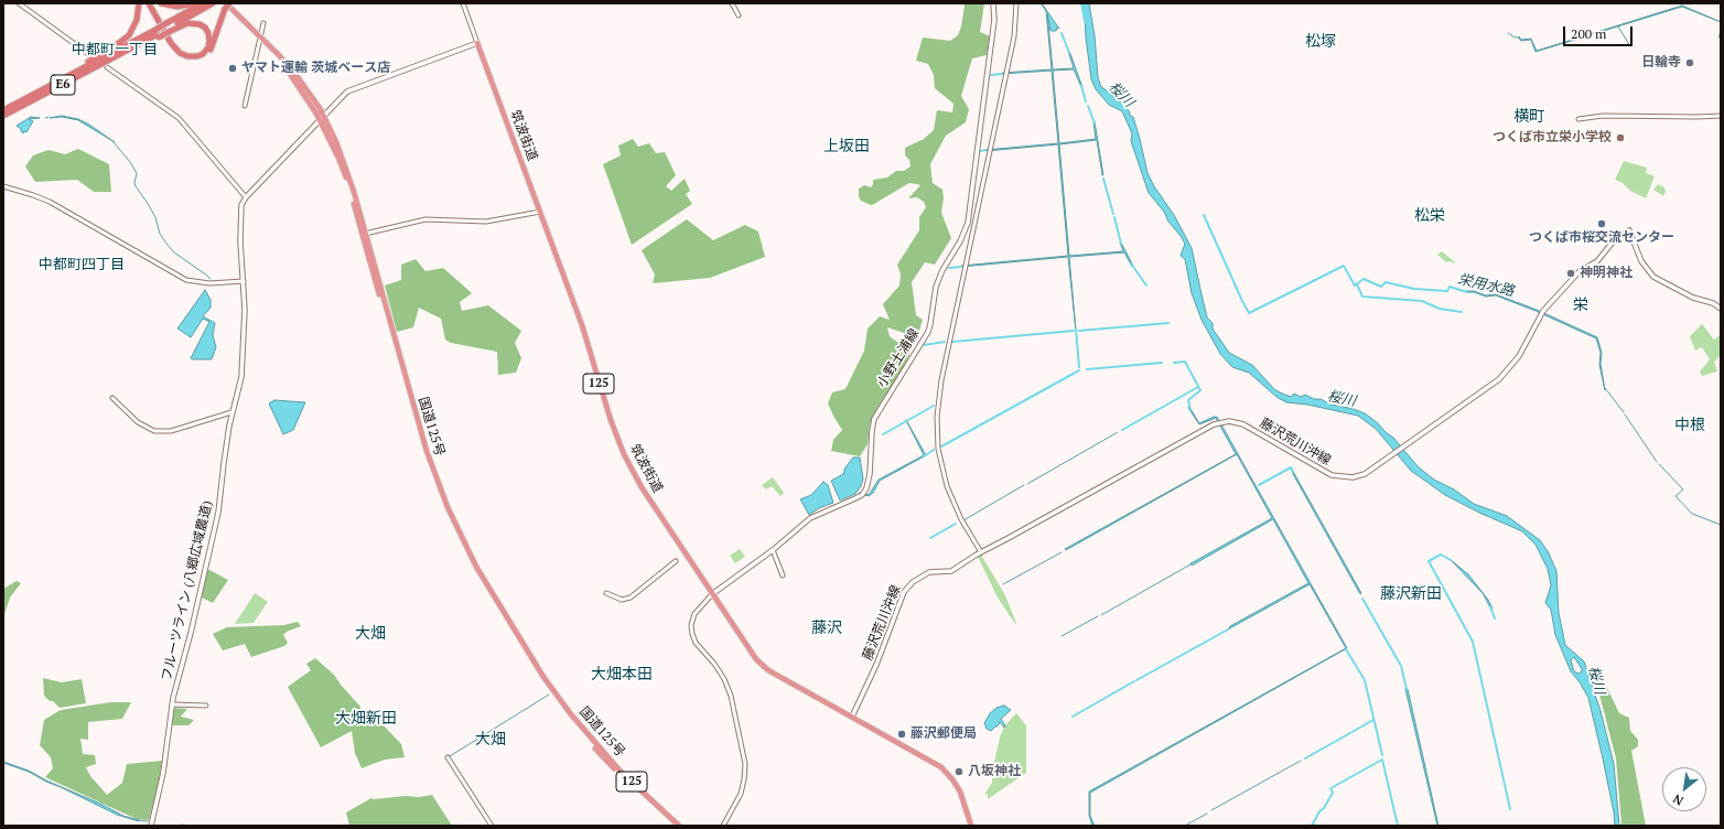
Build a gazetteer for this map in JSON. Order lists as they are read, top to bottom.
{
  "streets": {
    "highway": [
      "E6",
      "筑波街道",
      "125",
      "国道125号"
    ],
    "main road": ["小野土浦線", "藤沢荒川沖線", "フルーツライン (八郷広域農道)"]
  },
  "crossings": [
    ["筑波街道", "小野土浦線"],
    ["筑波街道", "藤沢荒川沖線"]
  ],
  "districts": [
    "松塚",
    "中都町一丁目",
    "横町",
    "上坂田",
    "松栄",
    "中都町四丁目",
    "栄",
    "中根",
    "藤沢新田",
    "藤沢",
    "大畑",
    "大畑本田",
    "大畑新田",
    "大畑"
  ],
  "water": ["桜川", "栄用水路"],
  "places": [
    "日輪寺",
    "ヤマト運輸 茨城ベース店",
    "つくば市立栄小学校",
    "つくば市桜交流センター",
    "神明神社",
    "藤沢郵便局",
    "八坂神社"
  ],
  "scale_bar": "200 m",
  "north": "bottom left"
}
